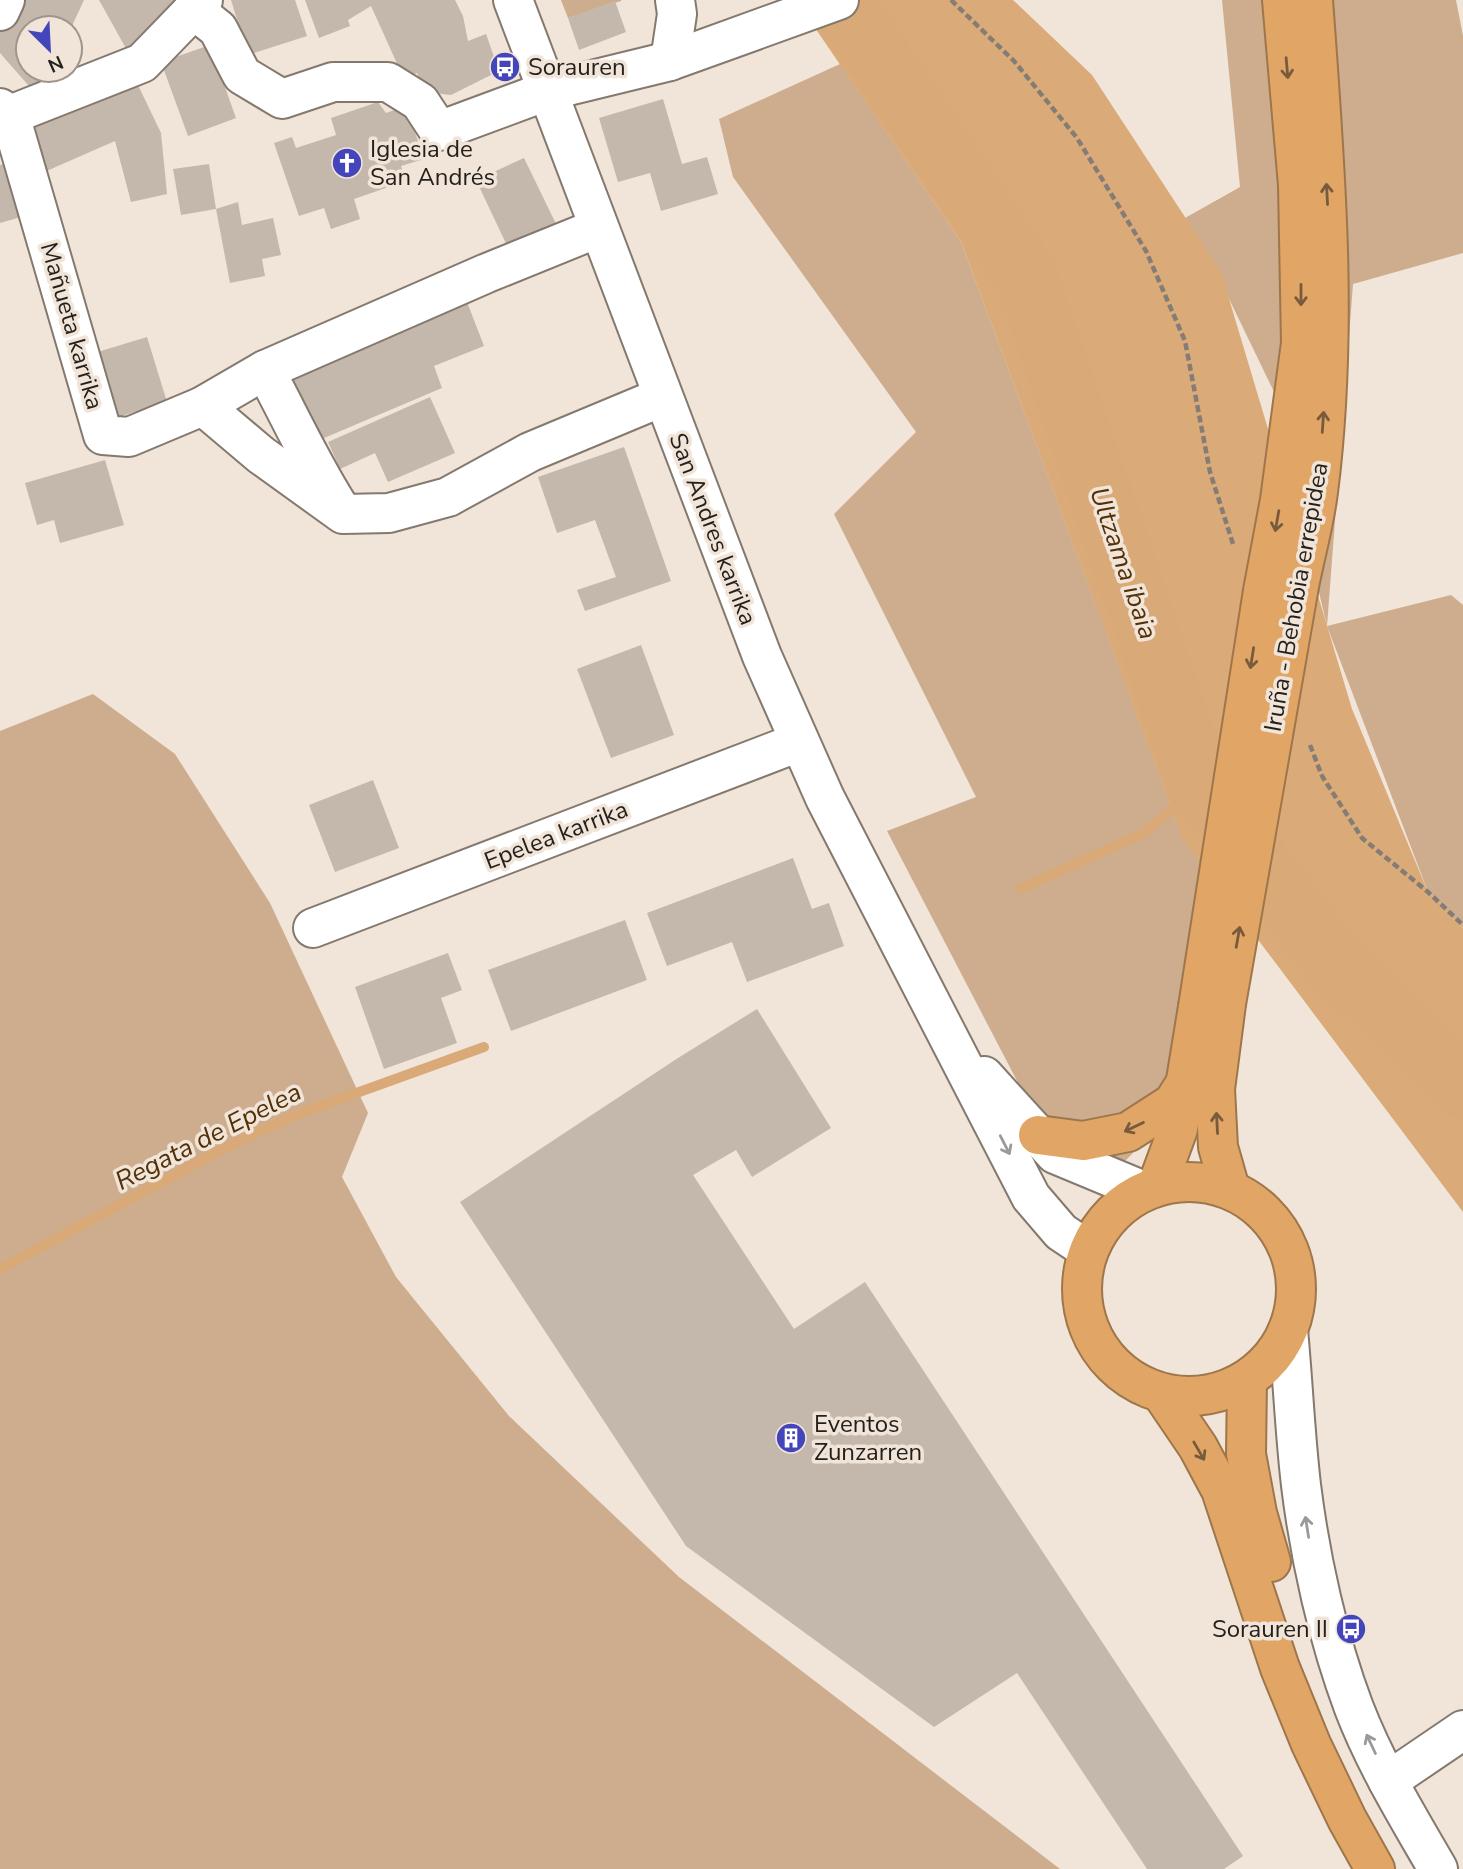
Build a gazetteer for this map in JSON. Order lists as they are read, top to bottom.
{
  "streets": {
    "highway": ["Iruña - Behobia errepidea"],
    "street": ["Mañueta karrika", "San Andres karrika", "Epelea karrika"]
  },
  "crossings": [
    ["Mañueta karrika", "San Andres karrika"],
    ["San Andres karrika", "Epelea karrika"]
  ],
  "water": ["Ultzama ibaia", "Regata de Epelea"],
  "places": {
    "bus stop": ["Sorauren", "Sorauren II"],
    "church": ["Iglesia de San Andrés"],
    "building": ["Eventos Zunzarren"]
  },
  "north": "bottom right"
}
